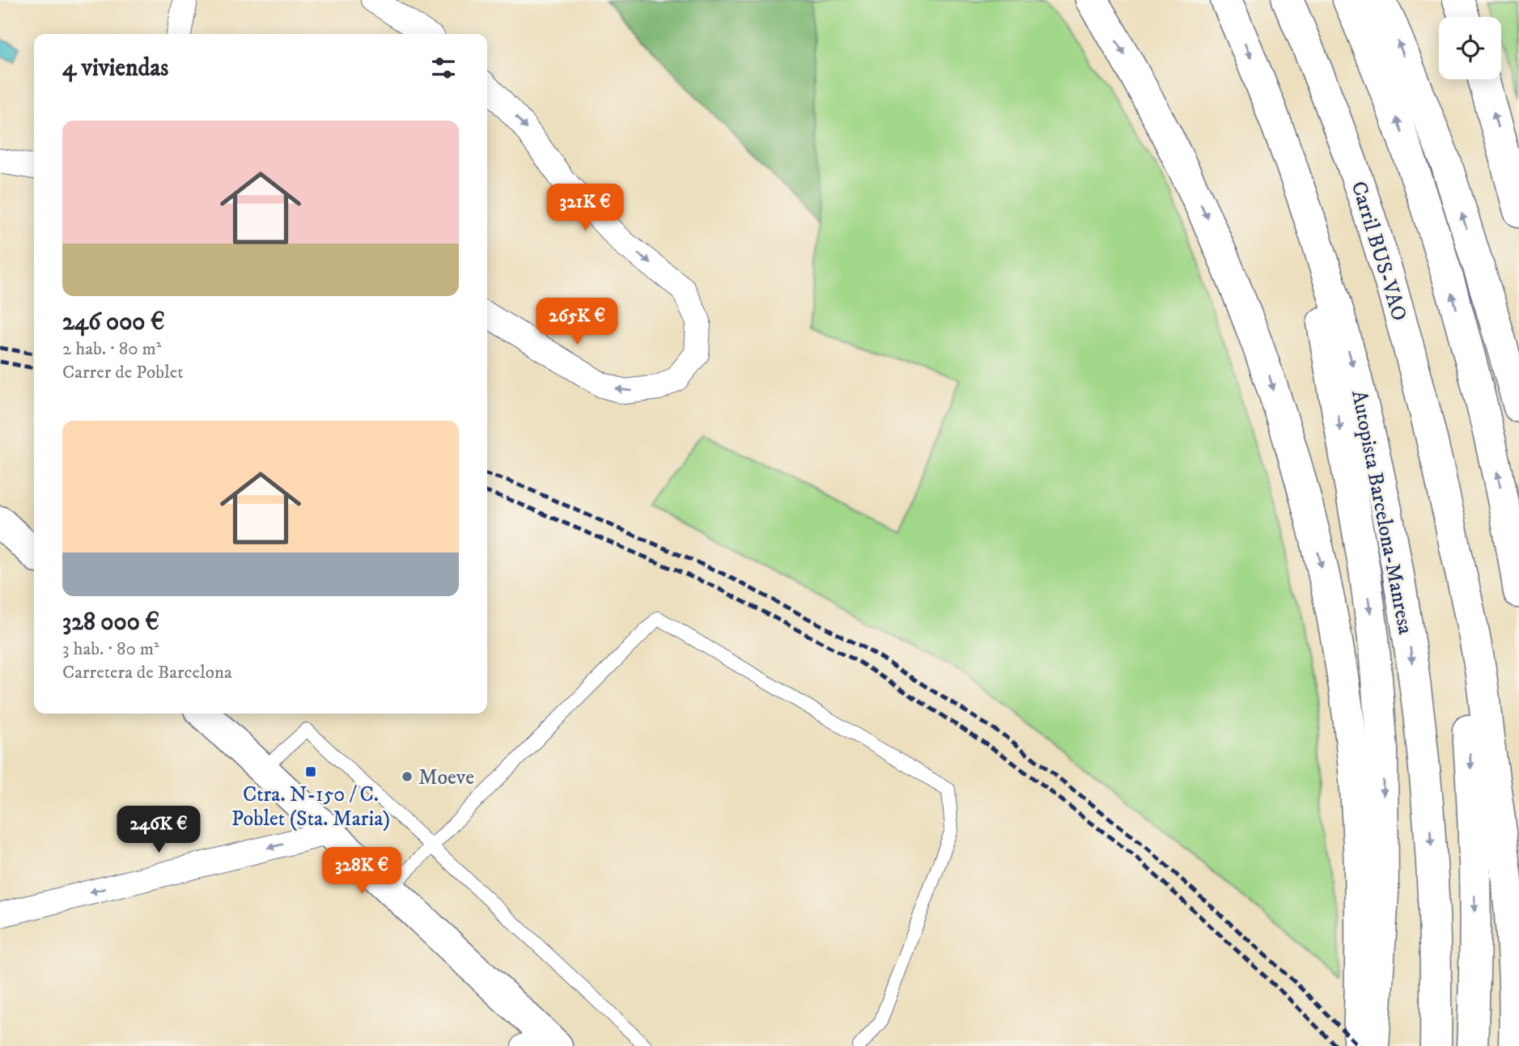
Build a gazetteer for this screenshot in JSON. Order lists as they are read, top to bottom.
{
  "streets": {
    "main road": ["Carril BUS-VAO", "Autopista Barcelona-Manresa"]
  },
  "places": {
    "transit": ["Ctra. N-150 / C. Poblet (Sta. Maria)"],
    "other": ["Moeve"]
  },
  "page": {
    "heading": "4 viviendas",
    "list": [
      {
        "name": "246 000 €",
        "note": "2 hab. · 80 m² · Carrer de Poblet"
      },
      {
        "name": "328 000 €",
        "note": "3 hab. · 80 m² · Carretera de Barcelona"
      }
    ],
    "price": [
      "321K €",
      "265K €",
      "246K €",
      "328K €"
    ]
  }
}
